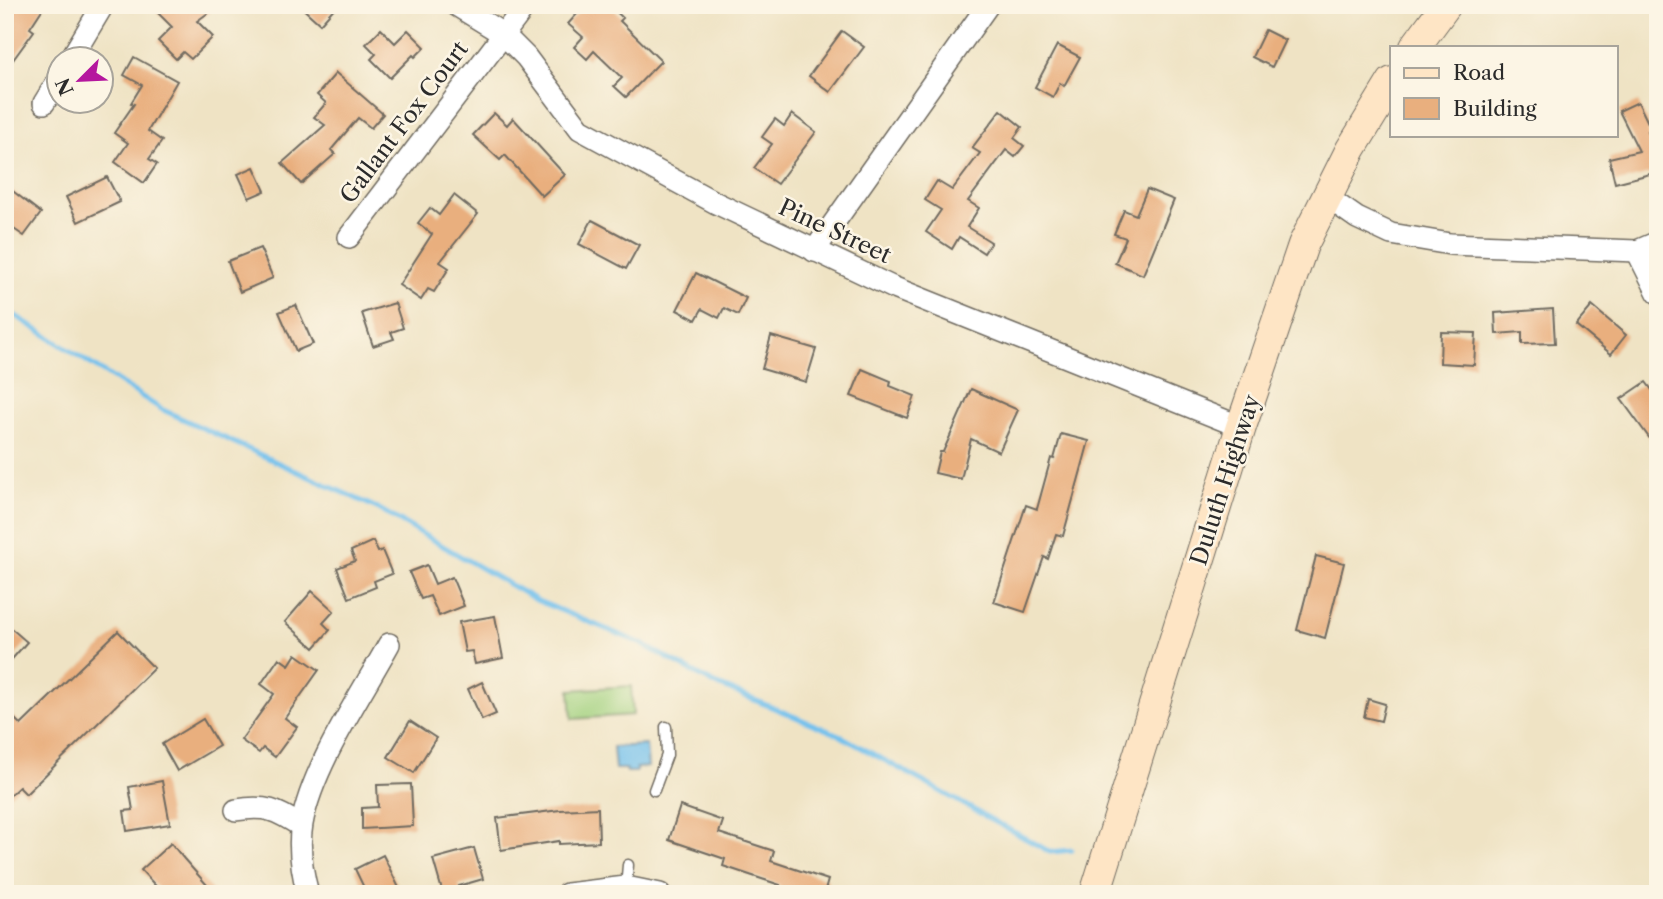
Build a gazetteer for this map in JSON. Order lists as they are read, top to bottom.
{
  "streets": {
    "main road": ["Duluth Highway"],
    "street": ["Gallant Fox Court", "Pine Street"]
  },
  "crossings": [
    ["Gallant Fox Court", "Pine Street"],
    ["Pine Street", "Duluth Highway"]
  ],
  "legend": ["Road", "Building"],
  "north": "bottom left"
}
